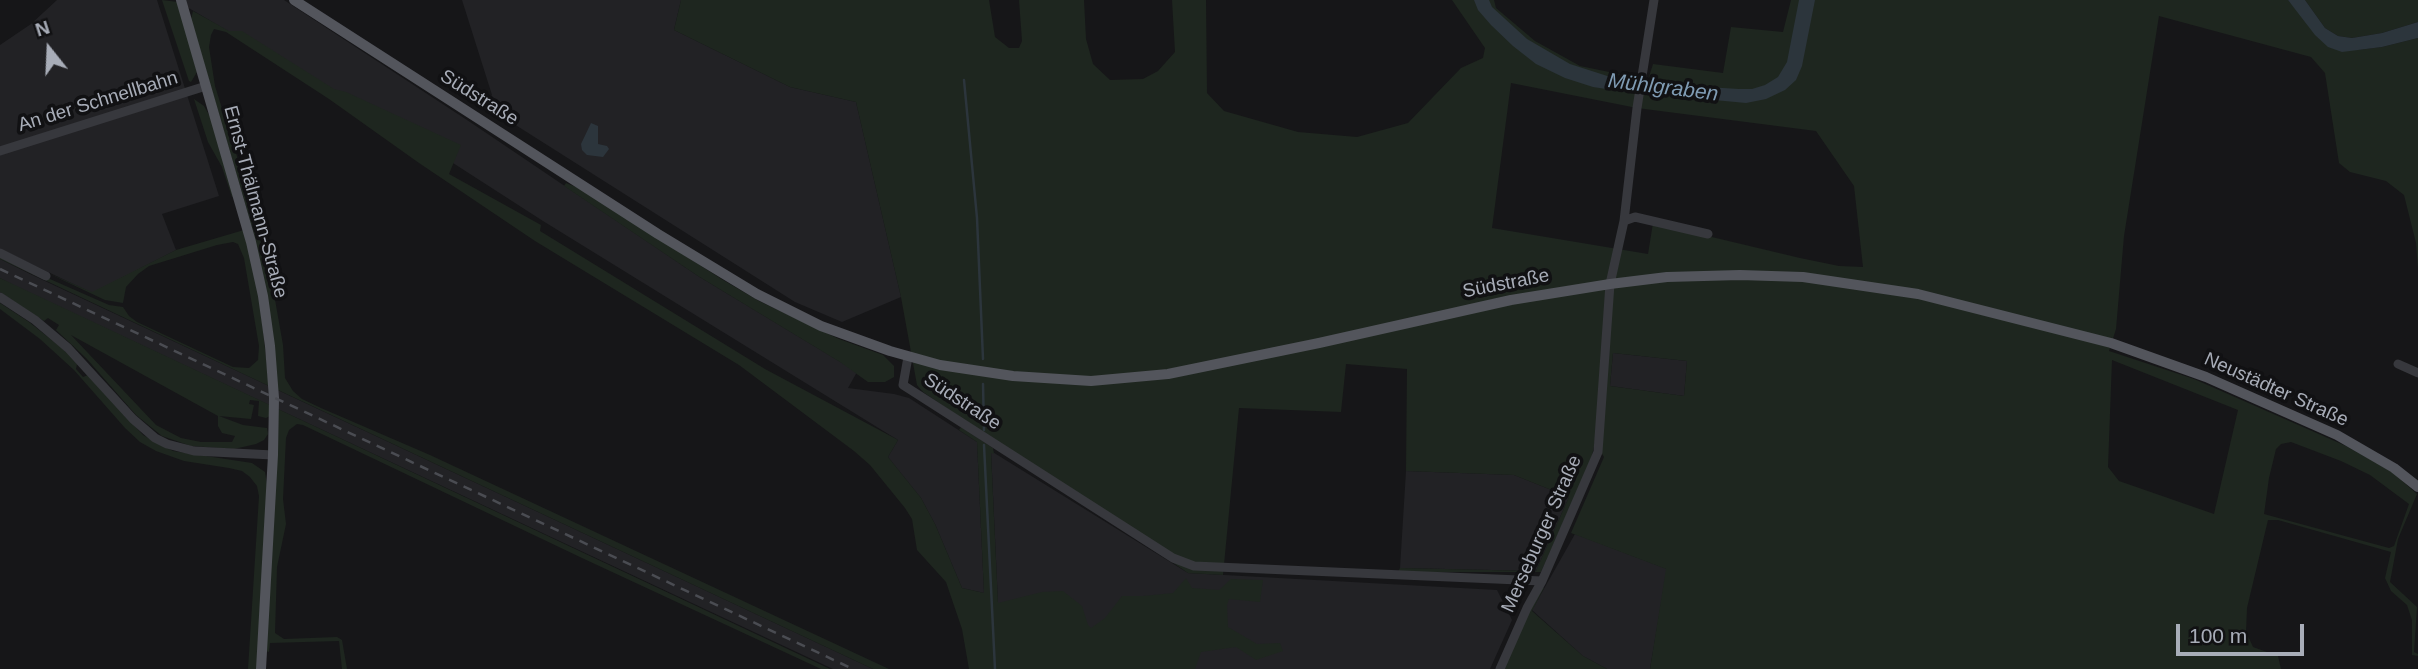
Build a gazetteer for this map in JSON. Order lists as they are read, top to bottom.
{
  "streets": {
    "main road": ["Südstraße", "Ernst-Thälmann-Straße", "Neustädter Straße"],
    "street": ["An der Schnellbahn", "Merseburger Straße"]
  },
  "crossings": [
    ["Südstraße", "Neustädter Straße"],
    ["Südstraße", "Merseburger Straße"],
    ["An der Schnellbahn", "Ernst-Thälmann-Straße"]
  ],
  "water": ["Mühlgraben"],
  "scale_bar": "100 m",
  "north": "top"
}
